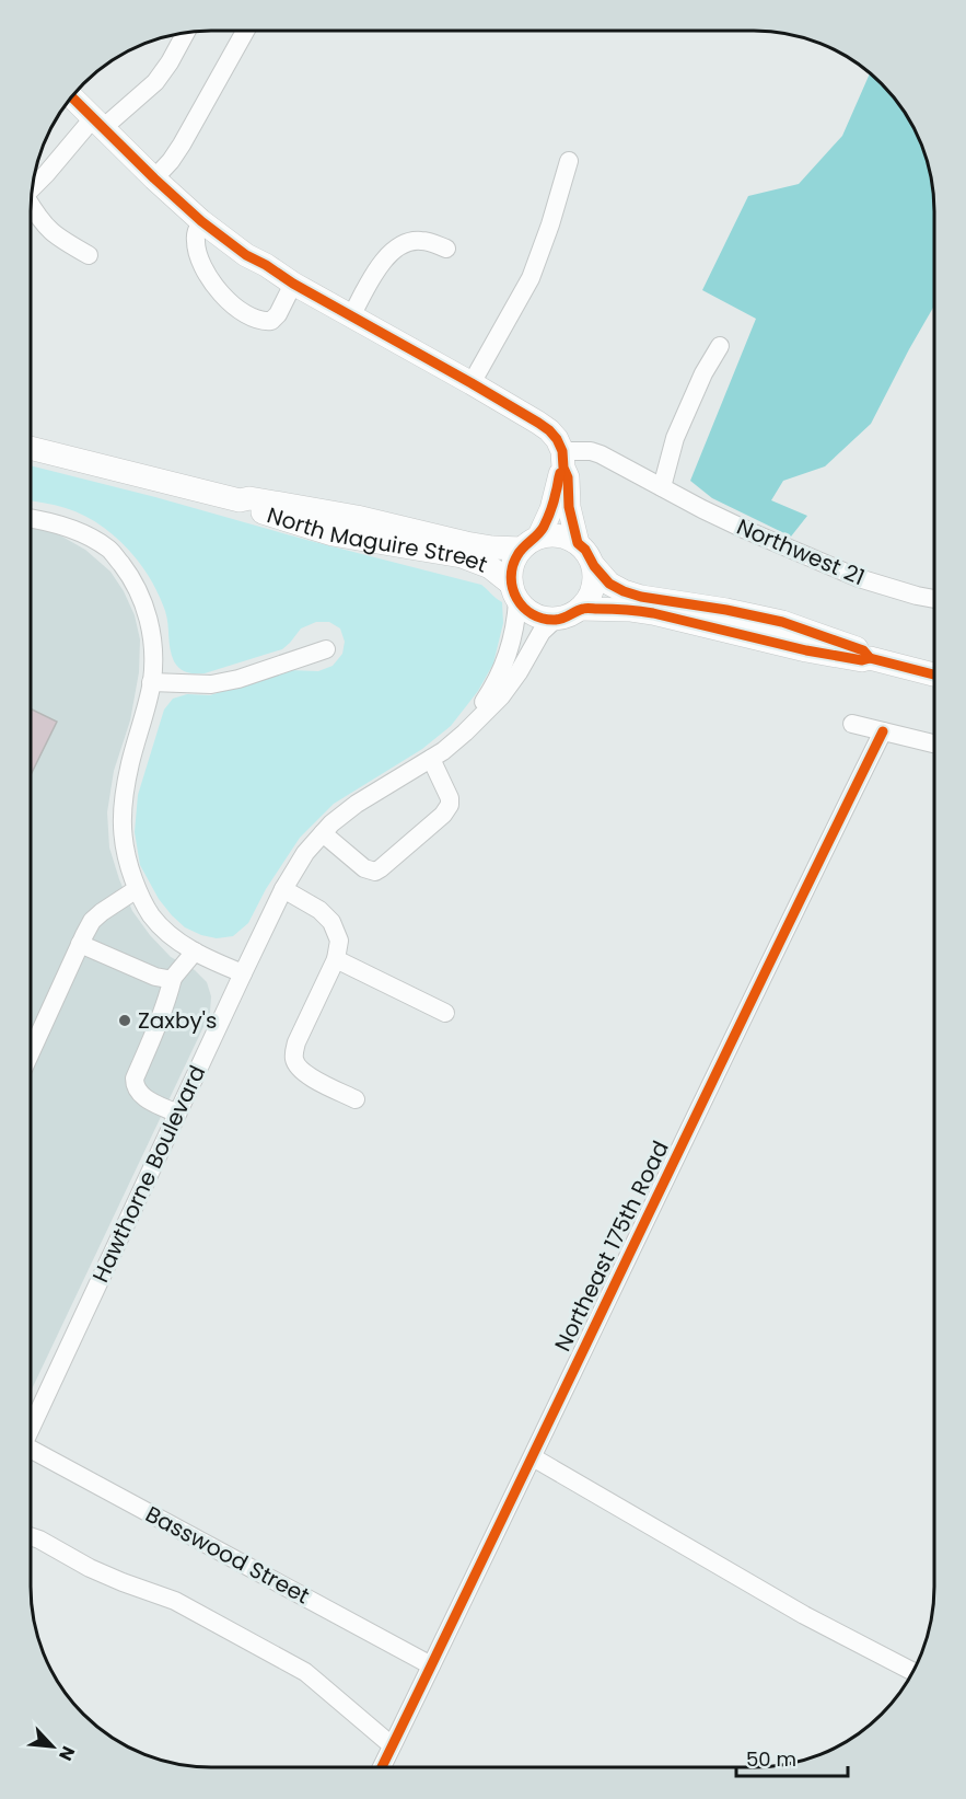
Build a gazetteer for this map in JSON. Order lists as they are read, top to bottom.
{
  "streets": {
    "main road": ["North Maguire Street"],
    "street": [
      "Northwest 21",
      "Hawthorne Boulevard",
      "Northeast 175th Road",
      "Basswood Street"
    ]
  },
  "crossings": [
    ["North Maguire Street", "Hawthorne Boulevard"],
    ["Northeast 175th Road", "Basswood Street"]
  ],
  "places": ["Zaxby's"],
  "scale_bar": "50 m",
  "north": "bottom right"
}
